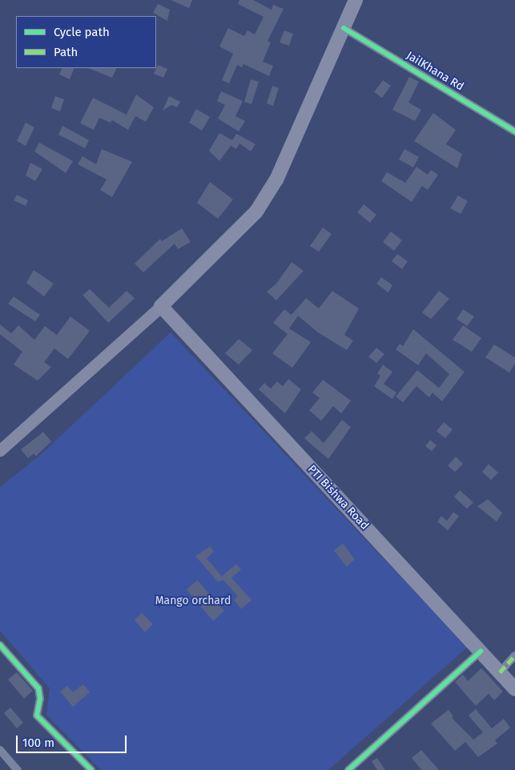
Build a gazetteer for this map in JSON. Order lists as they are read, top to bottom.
{
  "streets": {
    "highway": ["PTI Bishwa Road"],
    "street": ["JailKhana Rd"]
  },
  "parks": ["Mango orchard"],
  "legend": ["Cycle path", "Path"],
  "scale_bar": "100 m"
}
